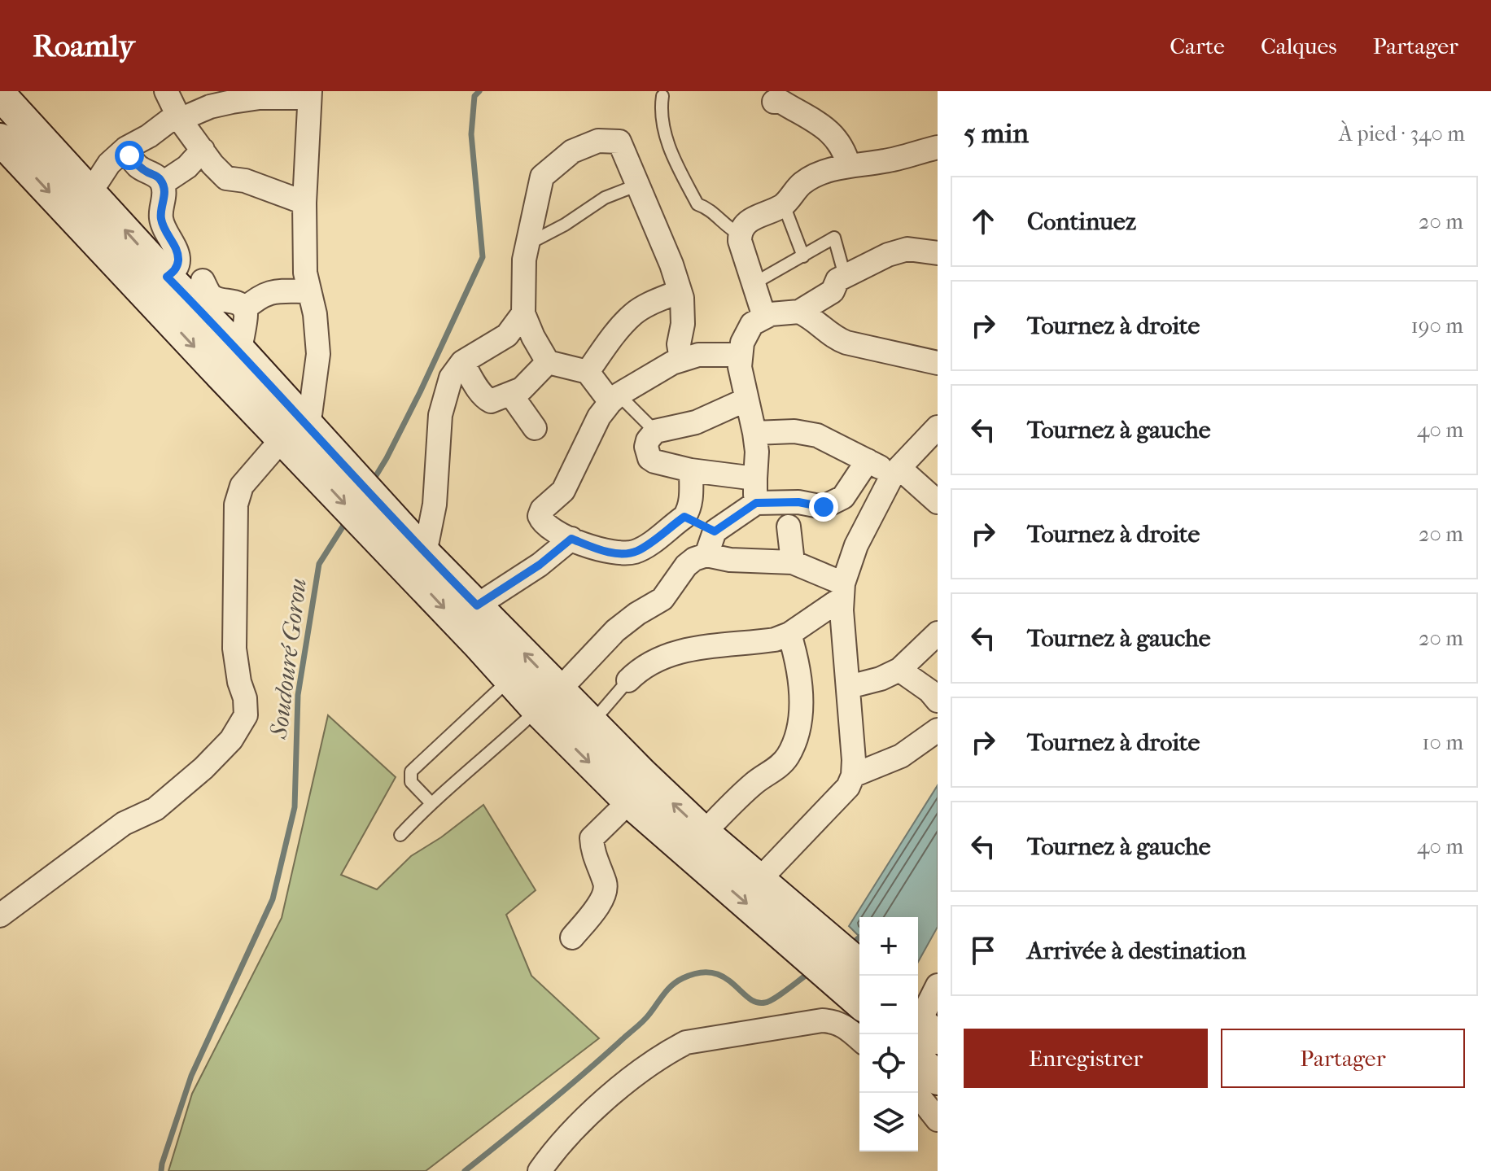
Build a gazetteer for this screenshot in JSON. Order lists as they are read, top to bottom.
{
  "water": ["Soudouré Gorou"],
  "page": {
    "header": "Roamly",
    "nav": ["Carte", "Calques", "Partager"],
    "heading": ["5 min", "À pied · 340 m"],
    "list": [
      ["Continuez", "20 m"],
      ["Tournez à droite", "190 m"],
      ["Tournez à gauche", "40 m"],
      ["Tournez à droite", "20 m"],
      ["Tournez à gauche", "20 m"],
      ["Tournez à droite", "10 m"],
      ["Tournez à gauche", "40 m"],
      "Arrivée à destination"
    ],
    "map_buttons": ["+", "−"],
    "buttons": ["Enregistrer", "Partager"]
  }
}
